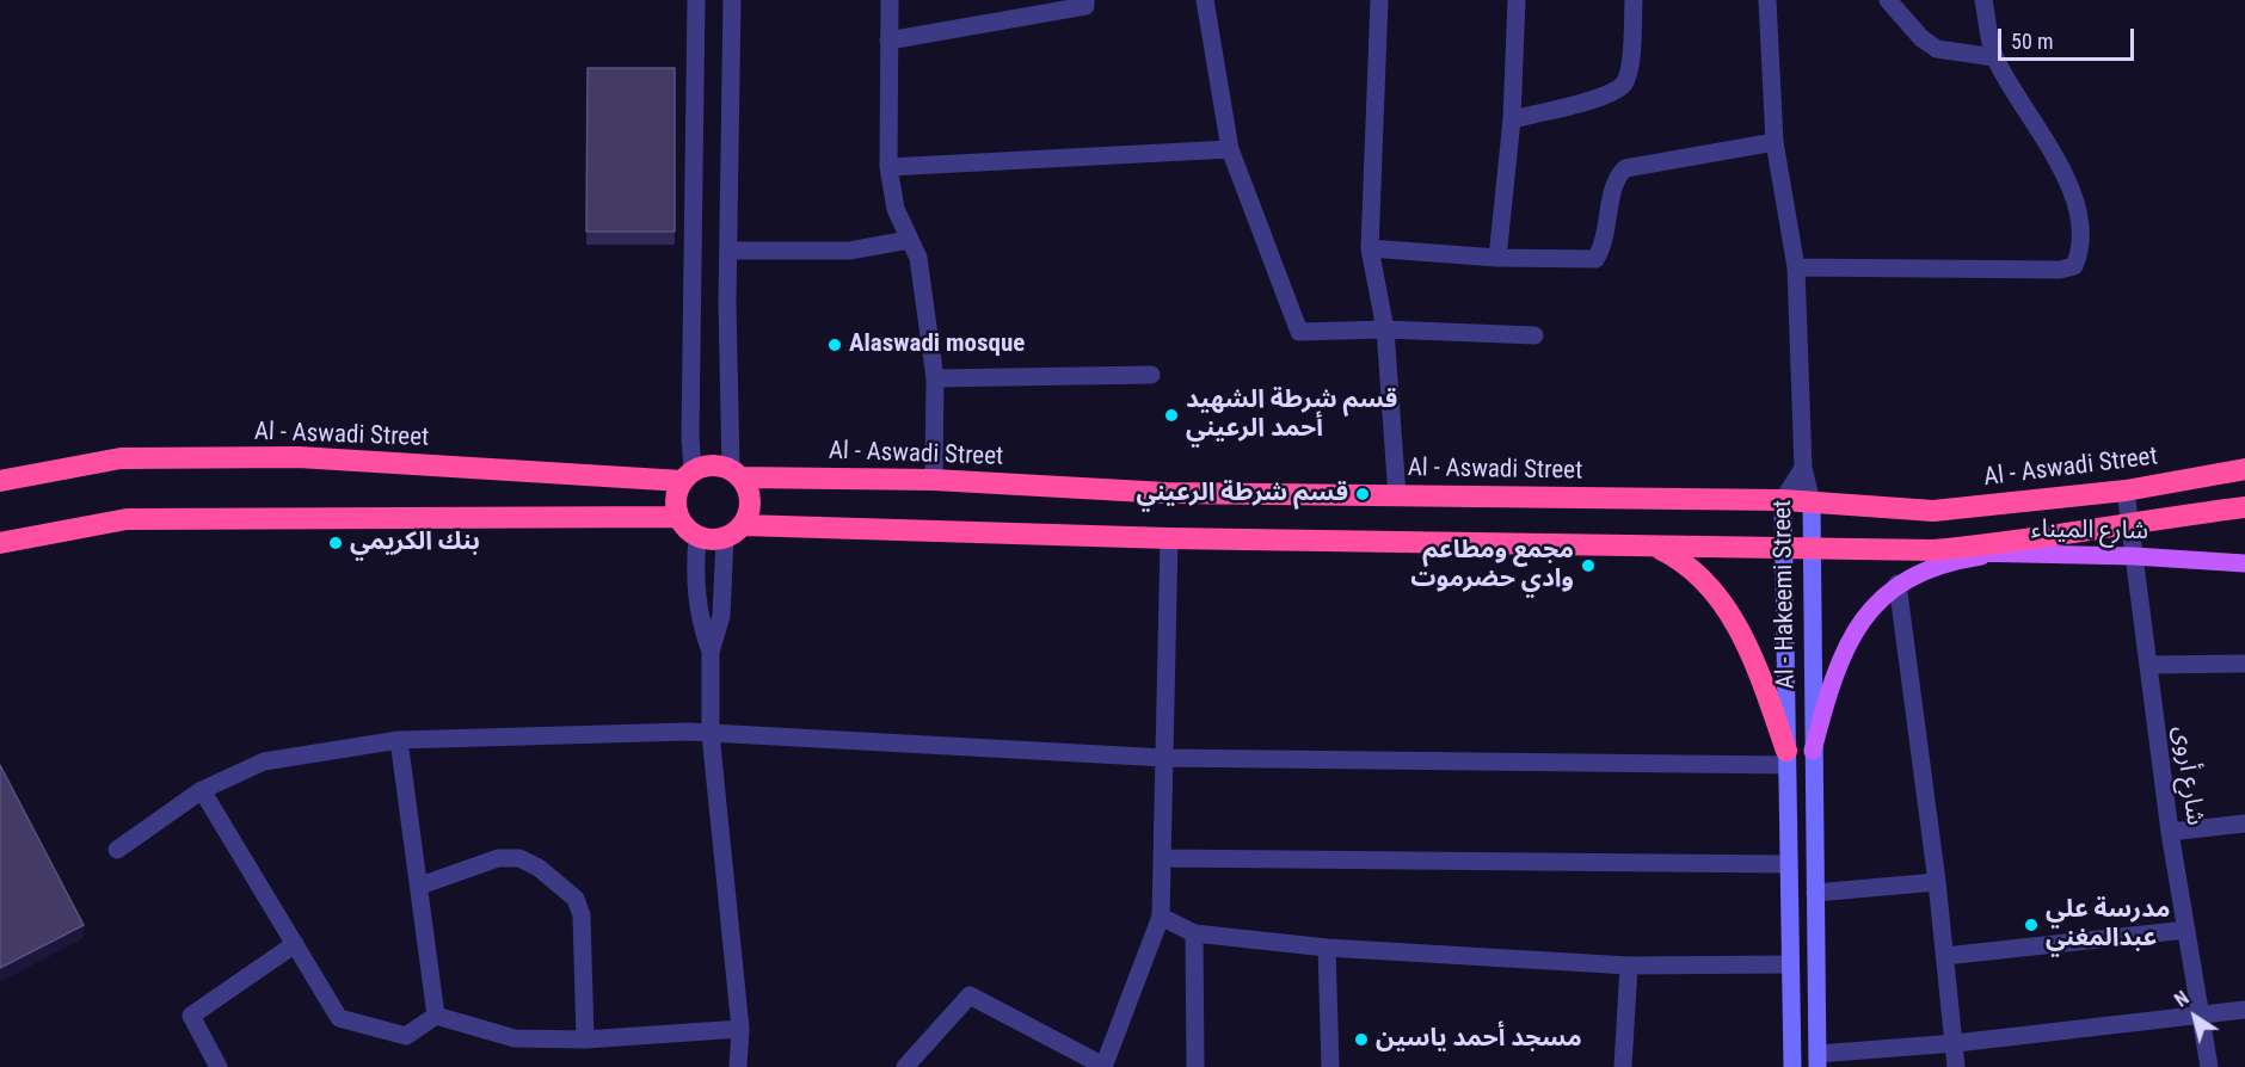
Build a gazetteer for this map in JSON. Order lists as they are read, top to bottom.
{
  "streets": {
    "highway": ["Al - Aswadi Street"],
    "main road": ["شارع الميناء"],
    "street": ["Al - Hakeemi Street", "شارع أروى"]
  },
  "crossings": [
    ["Al - Aswadi Street", "Al - Hakeemi Street"],
    ["Al - Aswadi Street", "شارع أروى"],
    ["شارع الميناء", "شارع أروى"]
  ],
  "places": [
    "Alaswadi mosque",
    "قسم شرطة الشهيد أحمد الرعيني",
    "قسم شرطة الرعيني",
    "بنك الكريمي",
    "مجمع ومطاعم وادي حضرموت",
    "مدرسة علي عبدالمغني",
    "مسجد أحمد ياسين"
  ],
  "scale_bar": "50 m",
  "north": "top left"
}
